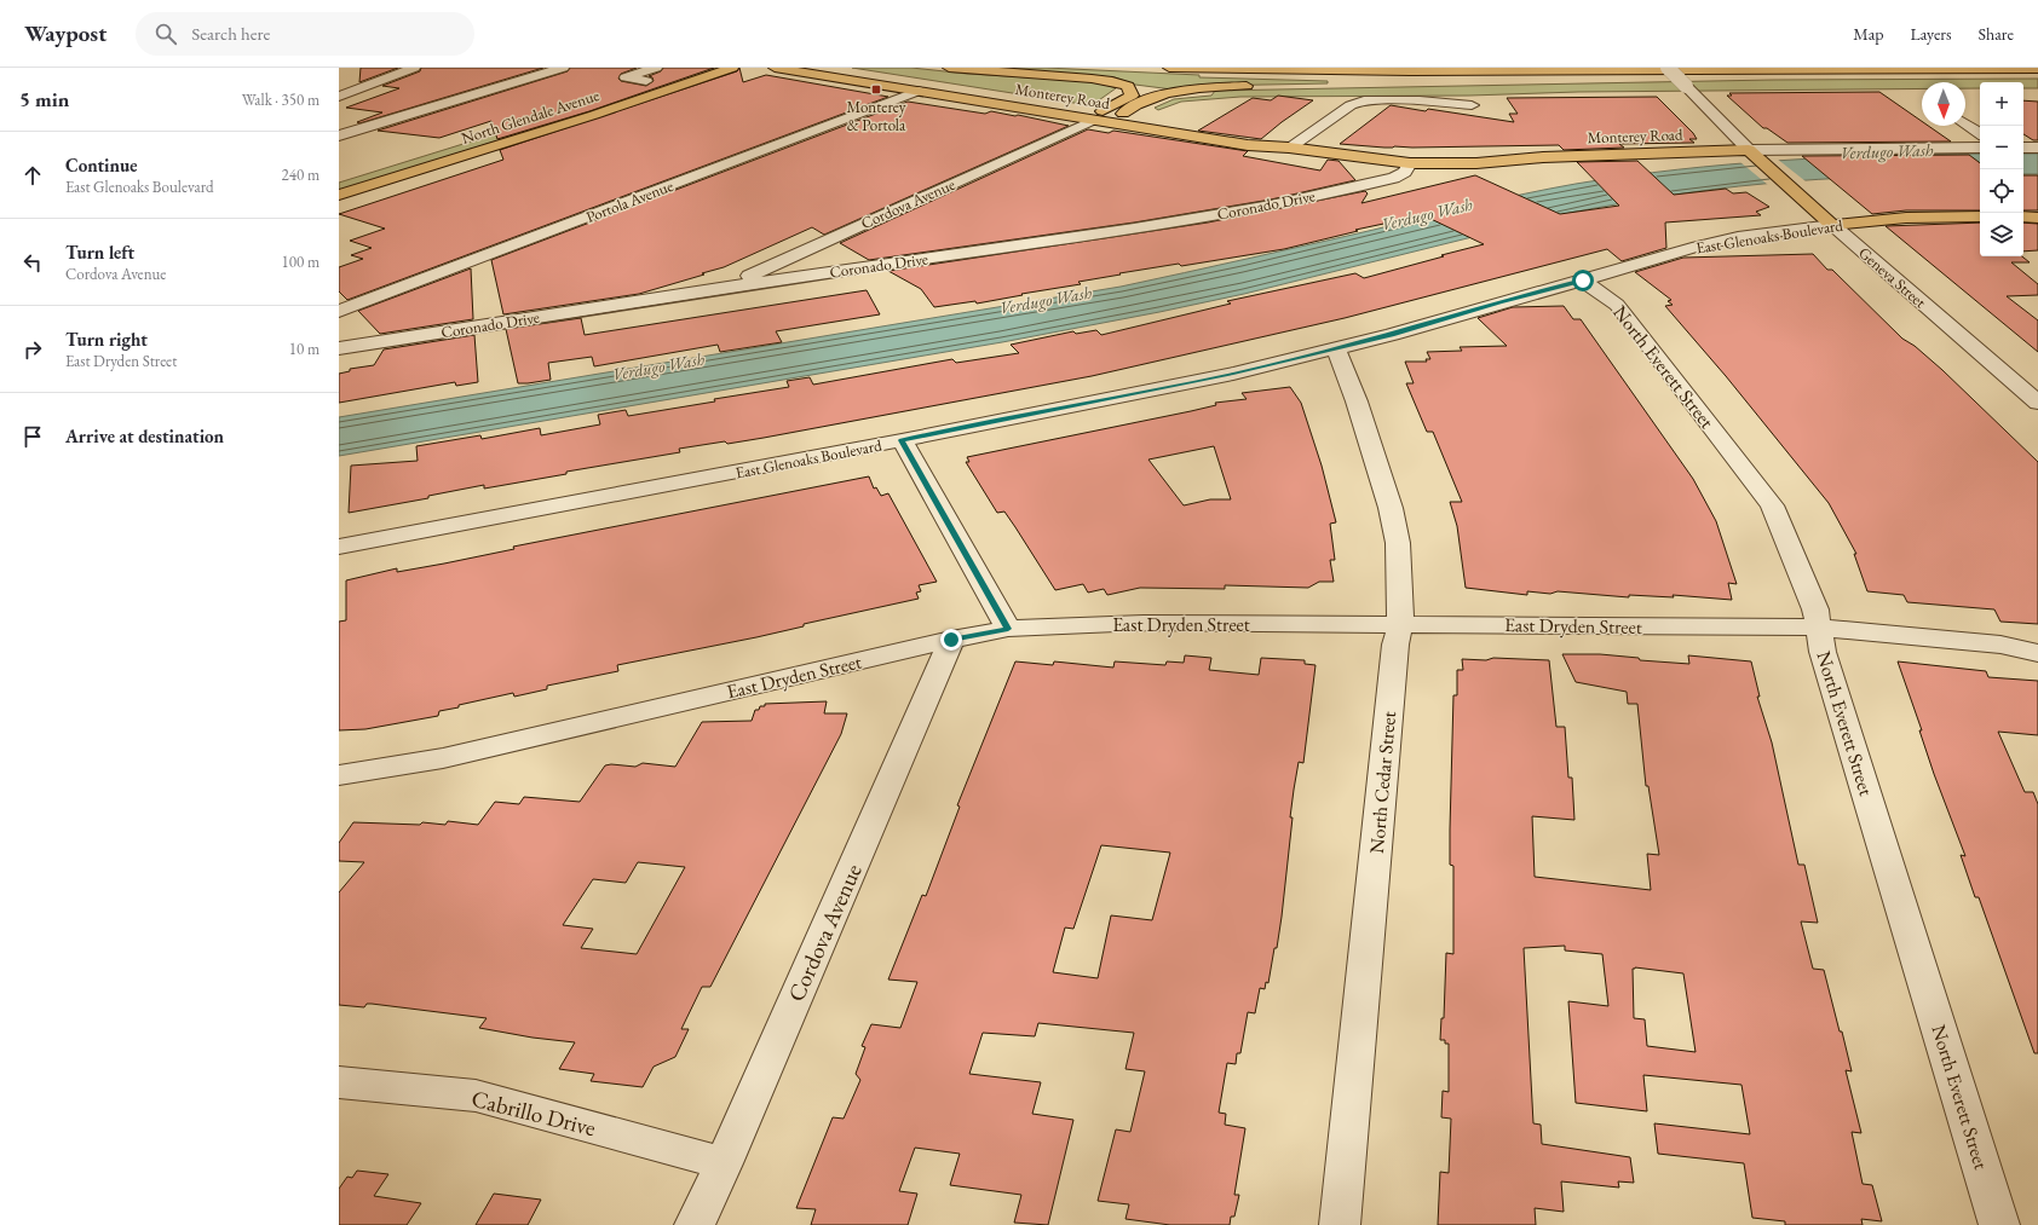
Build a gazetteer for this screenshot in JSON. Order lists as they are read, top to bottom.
{
  "streets": {
    "main road": [
      "Monterey Road",
      "North Glendale Avenue",
      "East Glenoaks Boulevard",
      "Geneva Street"
    ],
    "street": [
      "Portola Avenue",
      "Cordova Avenue",
      "Coronado Drive",
      "North Everett Street",
      "East Dryden Street",
      "North Cedar Street",
      "Cabrillo Drive"
    ]
  },
  "crossings": [
    ["Monterey Road", "Portola Avenue"],
    ["Monterey Road", "Cordova Avenue"],
    ["Monterey Road", "Coronado Drive"],
    ["Monterey Road", "Geneva Street"],
    ["Cordova Avenue", "Coronado Drive"],
    ["Cordova Avenue", "East Dryden Street"],
    ["Cordova Avenue", "Cabrillo Drive"],
    ["East Glenoaks Boulevard", "Geneva Street"],
    ["East Glenoaks Boulevard", "North Everett Street"],
    ["East Glenoaks Boulevard", "North Cedar Street"],
    ["North Everett Street", "East Dryden Street"],
    ["East Dryden Street", "North Cedar Street"]
  ],
  "water": ["Verdugo Wash"],
  "places": {
    "transit": ["Monterey & Portola"]
  },
  "north": "bottom",
  "page": {
    "header": "Waypost",
    "search": "Search here",
    "nav": ["Map", "Layers", "Share"],
    "heading": ["5 min", "Walk · 350 m"],
    "map_buttons": ["+", "−"],
    "list": [
      ["Continue", "East Glenoaks Boulevard", "240 m"],
      ["Turn left", "Cordova Avenue", "100 m"],
      ["Turn right", "East Dryden Street", "10 m"],
      "Arrive at destination"
    ]
  }
}
